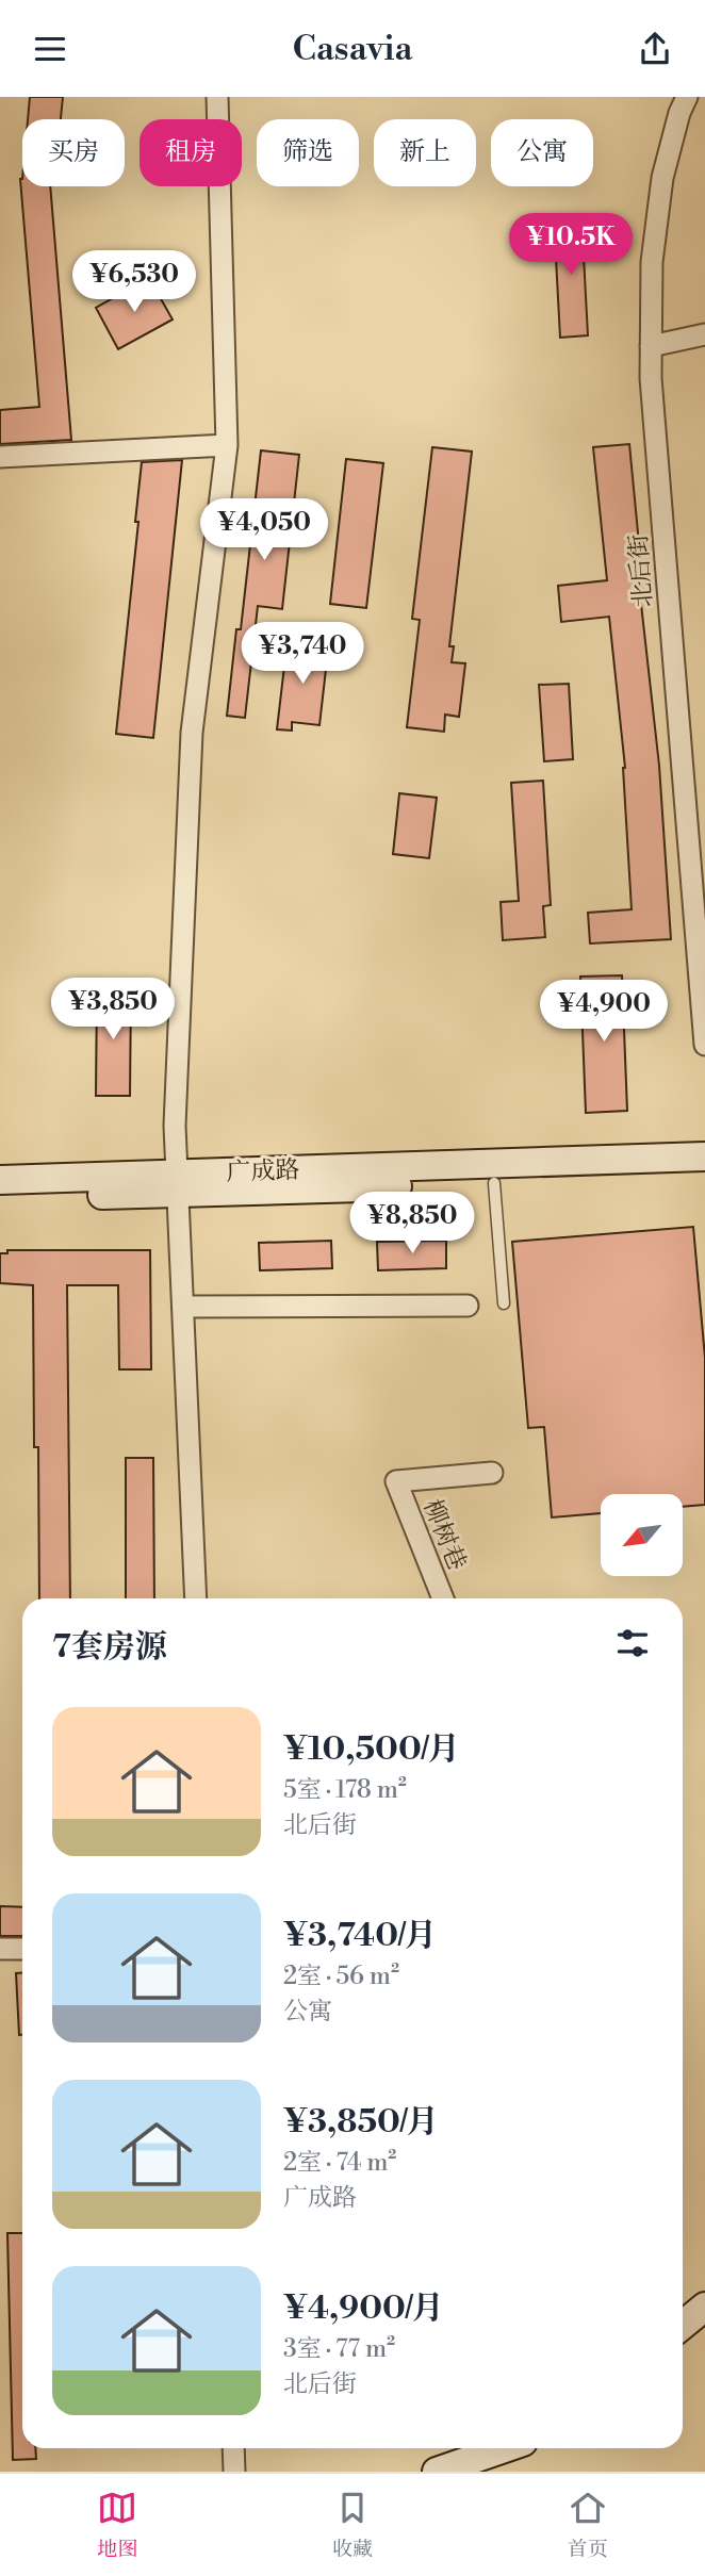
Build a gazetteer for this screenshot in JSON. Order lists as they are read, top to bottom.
{
  "streets": {
    "main road": ["广成路"],
    "street": ["北后街", "柳树巷"]
  },
  "north": "bottom left",
  "page": {
    "header": "Casavia",
    "chip": [
      "买房",
      "租房",
      "筛选",
      "新上",
      "公寓"
    ],
    "price": [
      "¥10.5K",
      "¥6,530",
      "¥4,050",
      "¥3,740",
      "¥3,850",
      "¥4,900",
      "¥8,850"
    ],
    "heading": "7套房源",
    "list": [
      {
        "name": "¥10,500/月",
        "note": "5室 · 178 m² · 北后街"
      },
      {
        "name": "¥3,740/月",
        "note": "2室 · 56 m² · 公寓"
      },
      {
        "name": "¥3,850/月",
        "note": "2室 · 74 m² · 广成路"
      },
      {
        "name": "¥4,900/月",
        "note": "3室 · 77 m² · 北后街"
      }
    ],
    "tabs": ["地图", "收藏", "首页"]
  }
}
